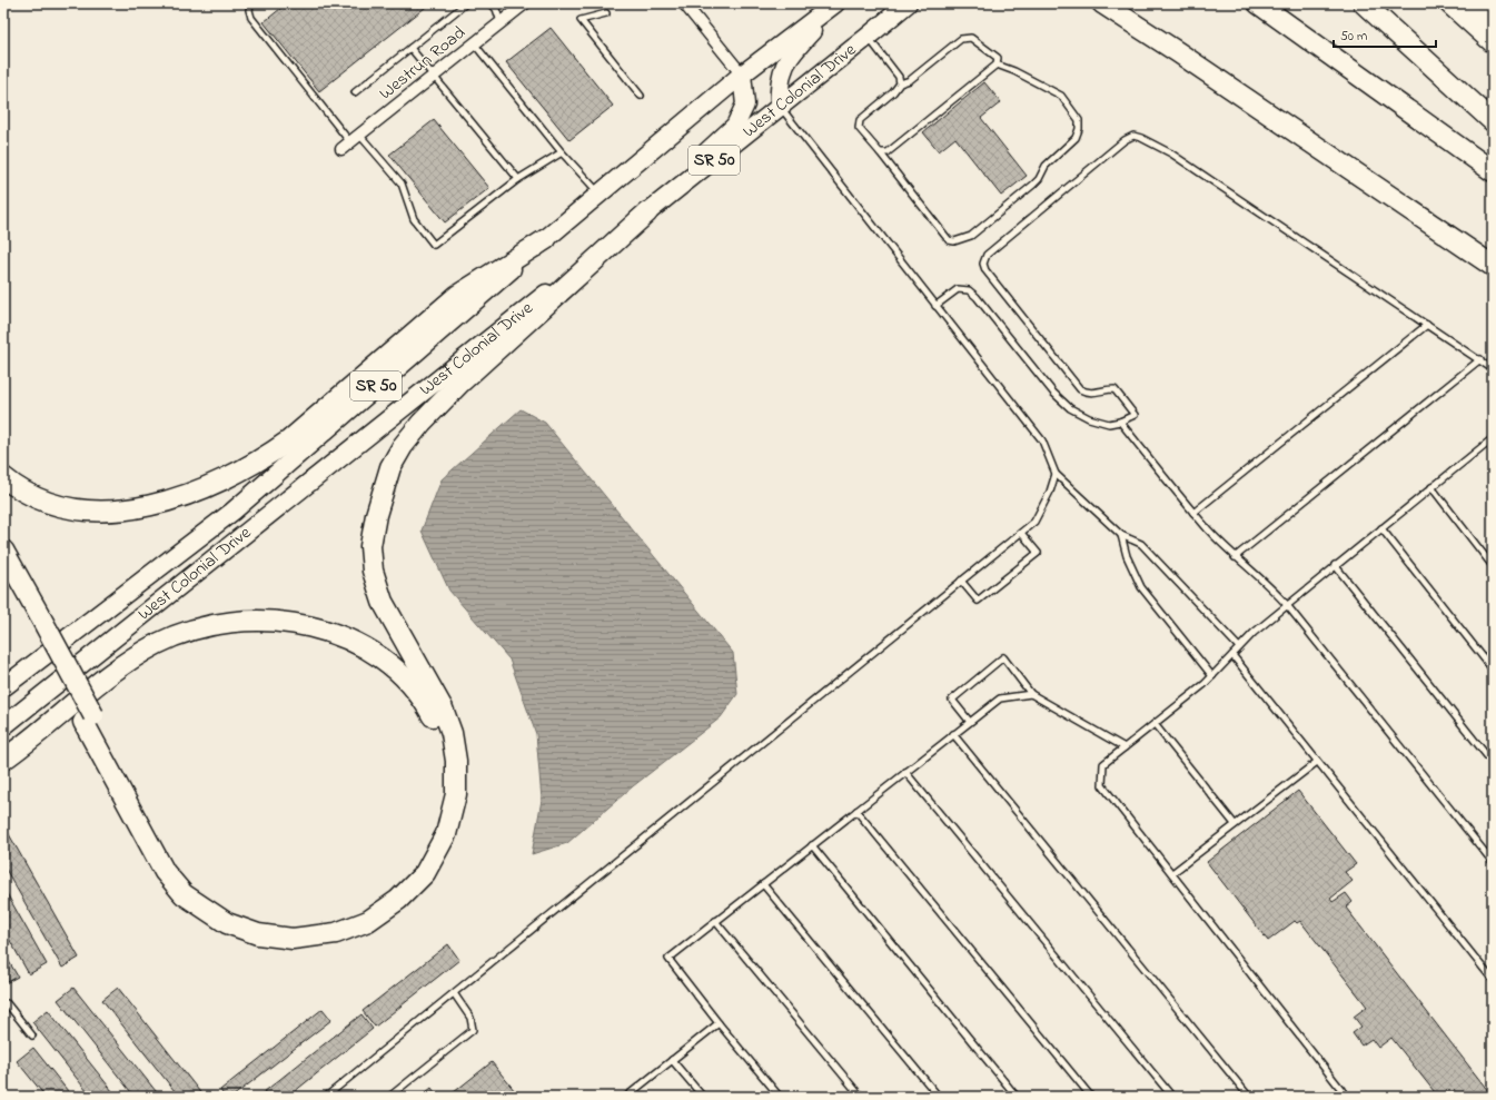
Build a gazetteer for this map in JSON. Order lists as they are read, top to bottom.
{
  "streets": {
    "highway": ["West Colonial Drive", "SR 50"],
    "street": ["Westrun Road"]
  },
  "scale_bar": "50 m"
}
